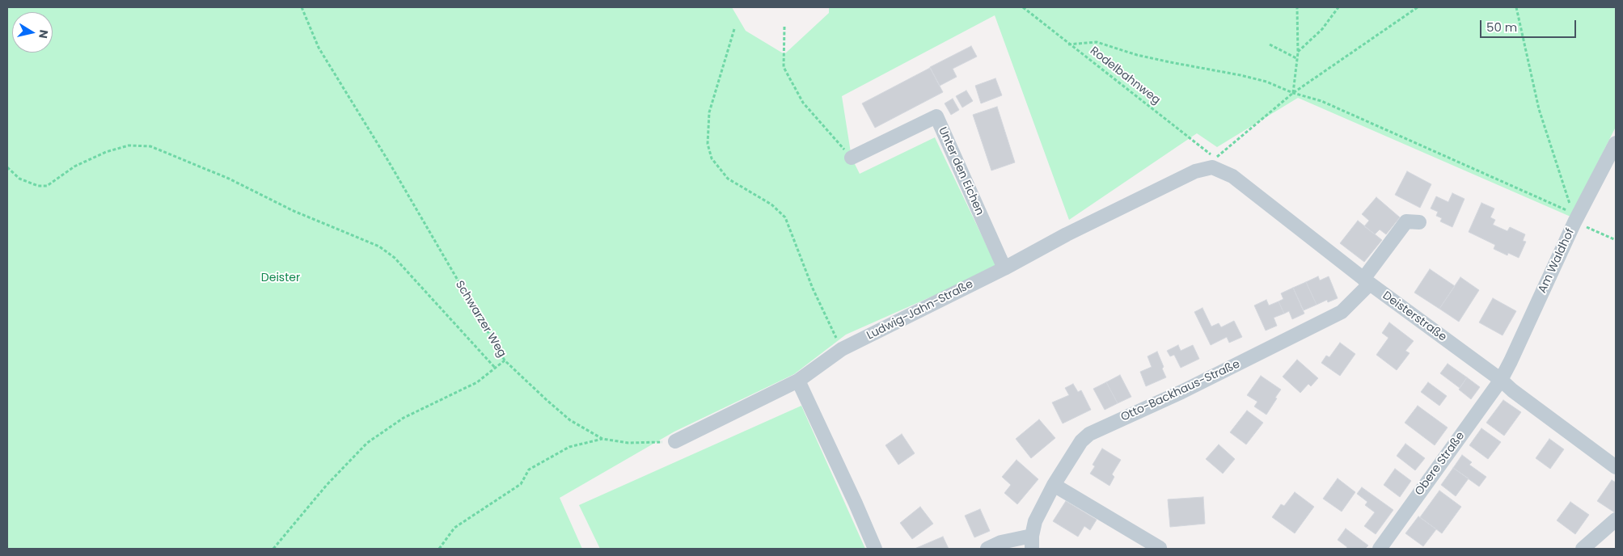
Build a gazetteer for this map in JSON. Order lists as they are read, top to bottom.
{
  "streets": {
    "street": [
      "Unter den Eichen",
      "Am Waldhof",
      "Ludwig-Jahn-Straße",
      "Deisterstraße",
      "Otto-Backhaus-Straße",
      "Obere Straße"
    ],
    "path": ["Rodelbahnweg", "Schwarzer Weg"]
  },
  "crossings": [
    ["Rodelbahnweg", "Ludwig-Jahn-Straße"],
    ["Rodelbahnweg", "Deisterstraße"],
    ["Unter den Eichen", "Ludwig-Jahn-Straße"],
    ["Am Waldhof", "Deisterstraße"],
    ["Am Waldhof", "Obere Straße"],
    ["Ludwig-Jahn-Straße", "Deisterstraße"],
    ["Deisterstraße", "Otto-Backhaus-Straße"],
    ["Deisterstraße", "Obere Straße"]
  ],
  "parks": ["Deister"],
  "scale_bar": "50 m",
  "north": "right"
}
